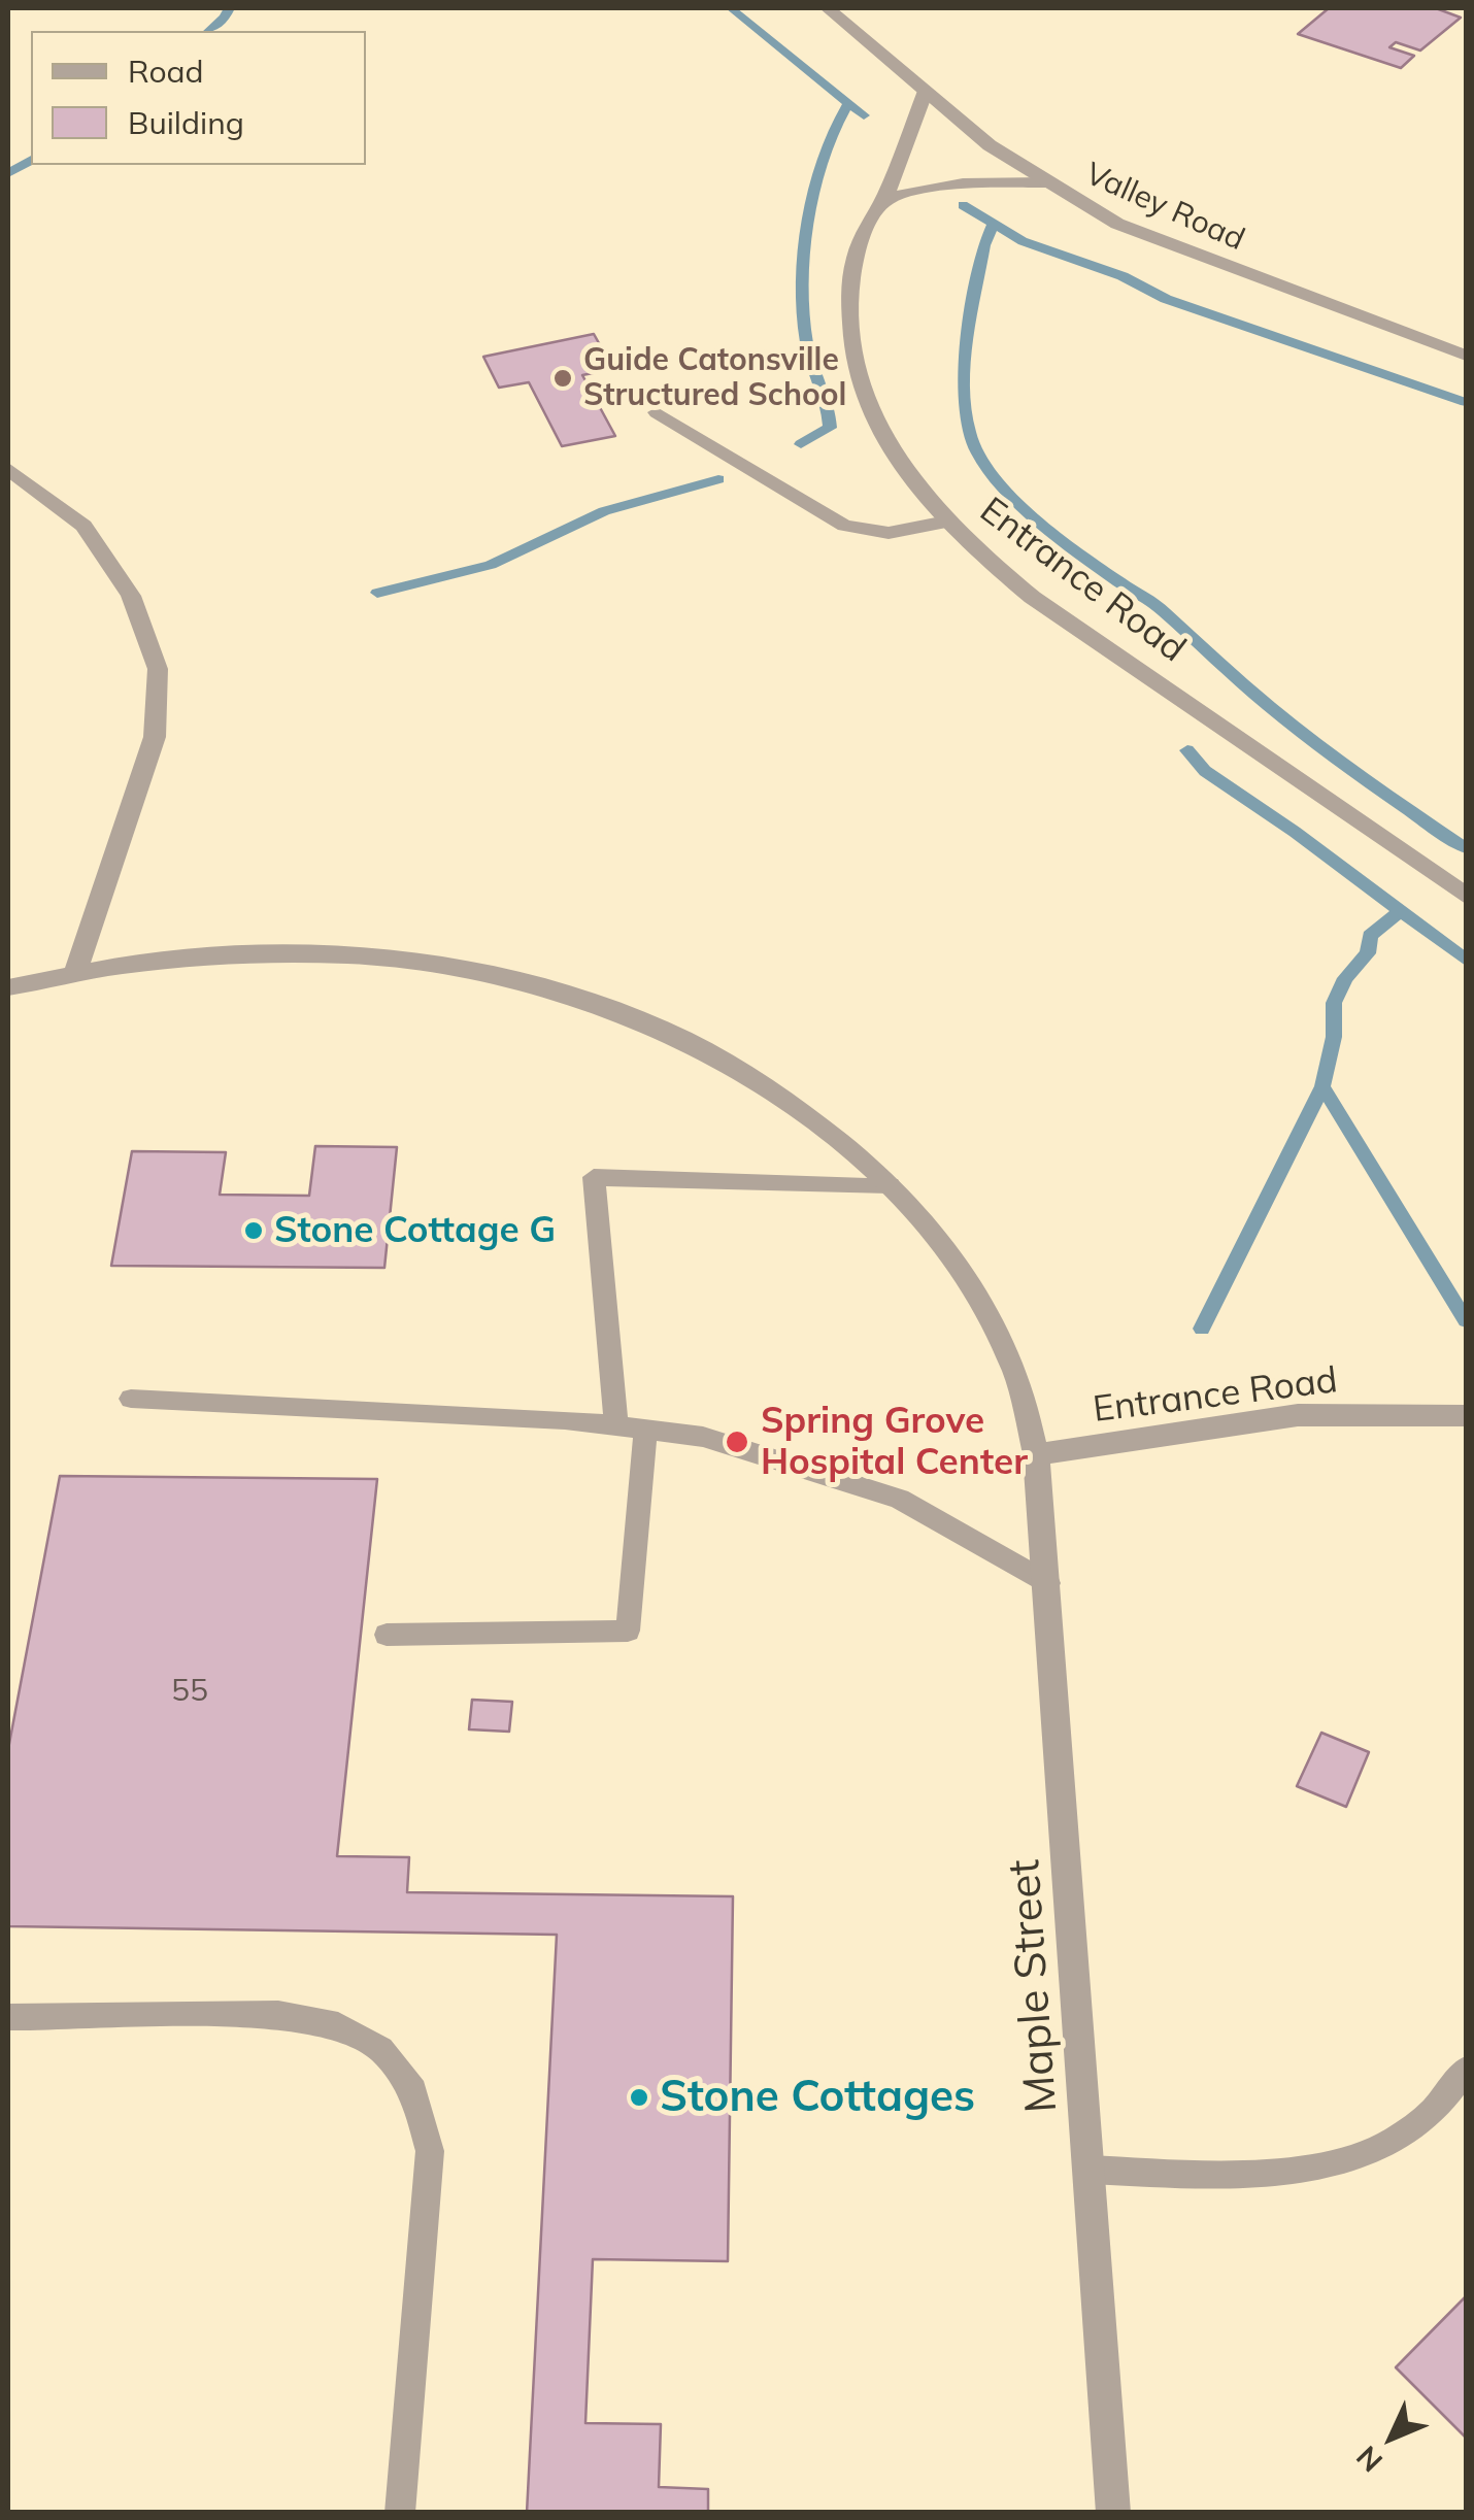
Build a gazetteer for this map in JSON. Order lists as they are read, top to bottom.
{
  "streets": {
    "street": ["Valley Road", "Entrance Road", "Maple Street"]
  },
  "crossings": [
    ["Valley Road", "Entrance Road"],
    ["Entrance Road", "Maple Street"]
  ],
  "places": [
    "Guide Catonsville Structured School",
    "Stone Cottage G",
    "Spring Grove Hospital Center",
    "Stone Cottages"
  ],
  "house_numbers": ["55"],
  "legend": ["Road", "Building"],
  "north": "bottom left"
}
